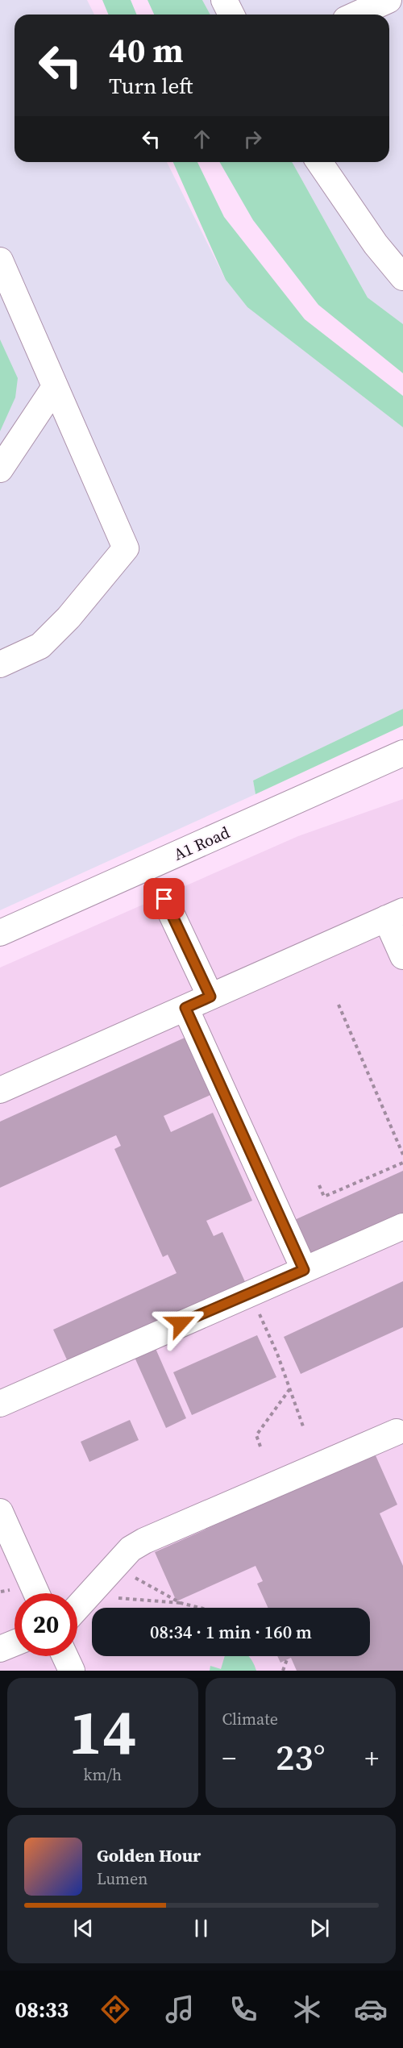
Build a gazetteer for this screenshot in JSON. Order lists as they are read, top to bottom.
{
  "streets": {
    "lane": ["A1 Road"]
  },
  "page": {
    "turn": ["40 m", "Turn left"],
    "limit": "20",
    "trip": "08:34 · 1 min · 160 m",
    "tile": [
      ["14", "km/h"],
      "Climate"
    ],
    "heat": ["−", "23°", "+"],
    "song": ["Golden Hour", "Lumen"],
    "tabs": "08:33"
  }
}
